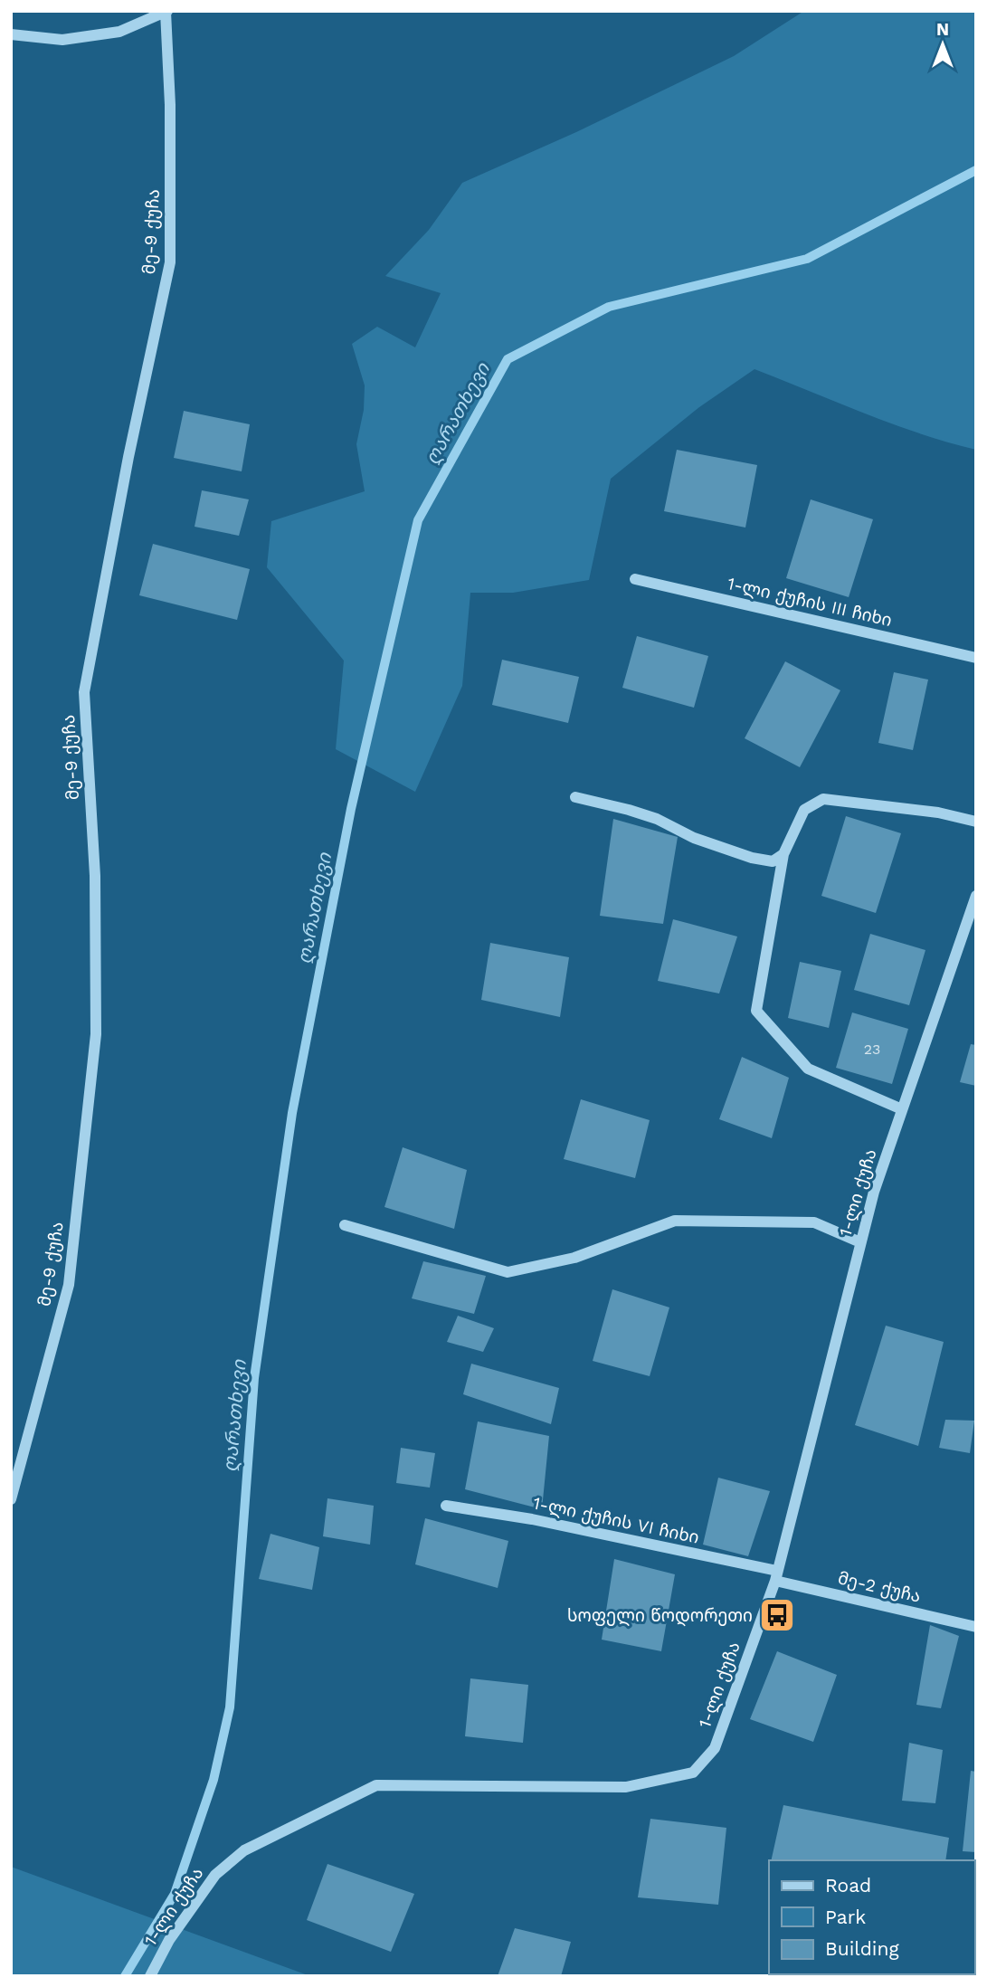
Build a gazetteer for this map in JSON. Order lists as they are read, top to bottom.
{
  "streets": {
    "street": [
      "მე-9 ქუჩა",
      "1-ლი ქუჩის III ჩიხი",
      "1-ლი ქუჩა",
      "1-ლი ქუჩის VI ჩიხი",
      "მე-2 ქუჩა"
    ]
  },
  "crossings": [
    ["1-ლი ქუჩა", "1-ლი ქუჩის VI ჩიხი"],
    ["1-ლი ქუჩა", "მე-2 ქუჩა"],
    ["1-ლი ქუჩის VI ჩიხი", "მე-2 ქუჩა"]
  ],
  "water": ["ღარათხევი"],
  "places": {
    "bus stop": ["სოფელი წოდორეთი"]
  },
  "house_numbers": ["23"],
  "legend": ["Road", "Park", "Building"],
  "north": "top"
}
